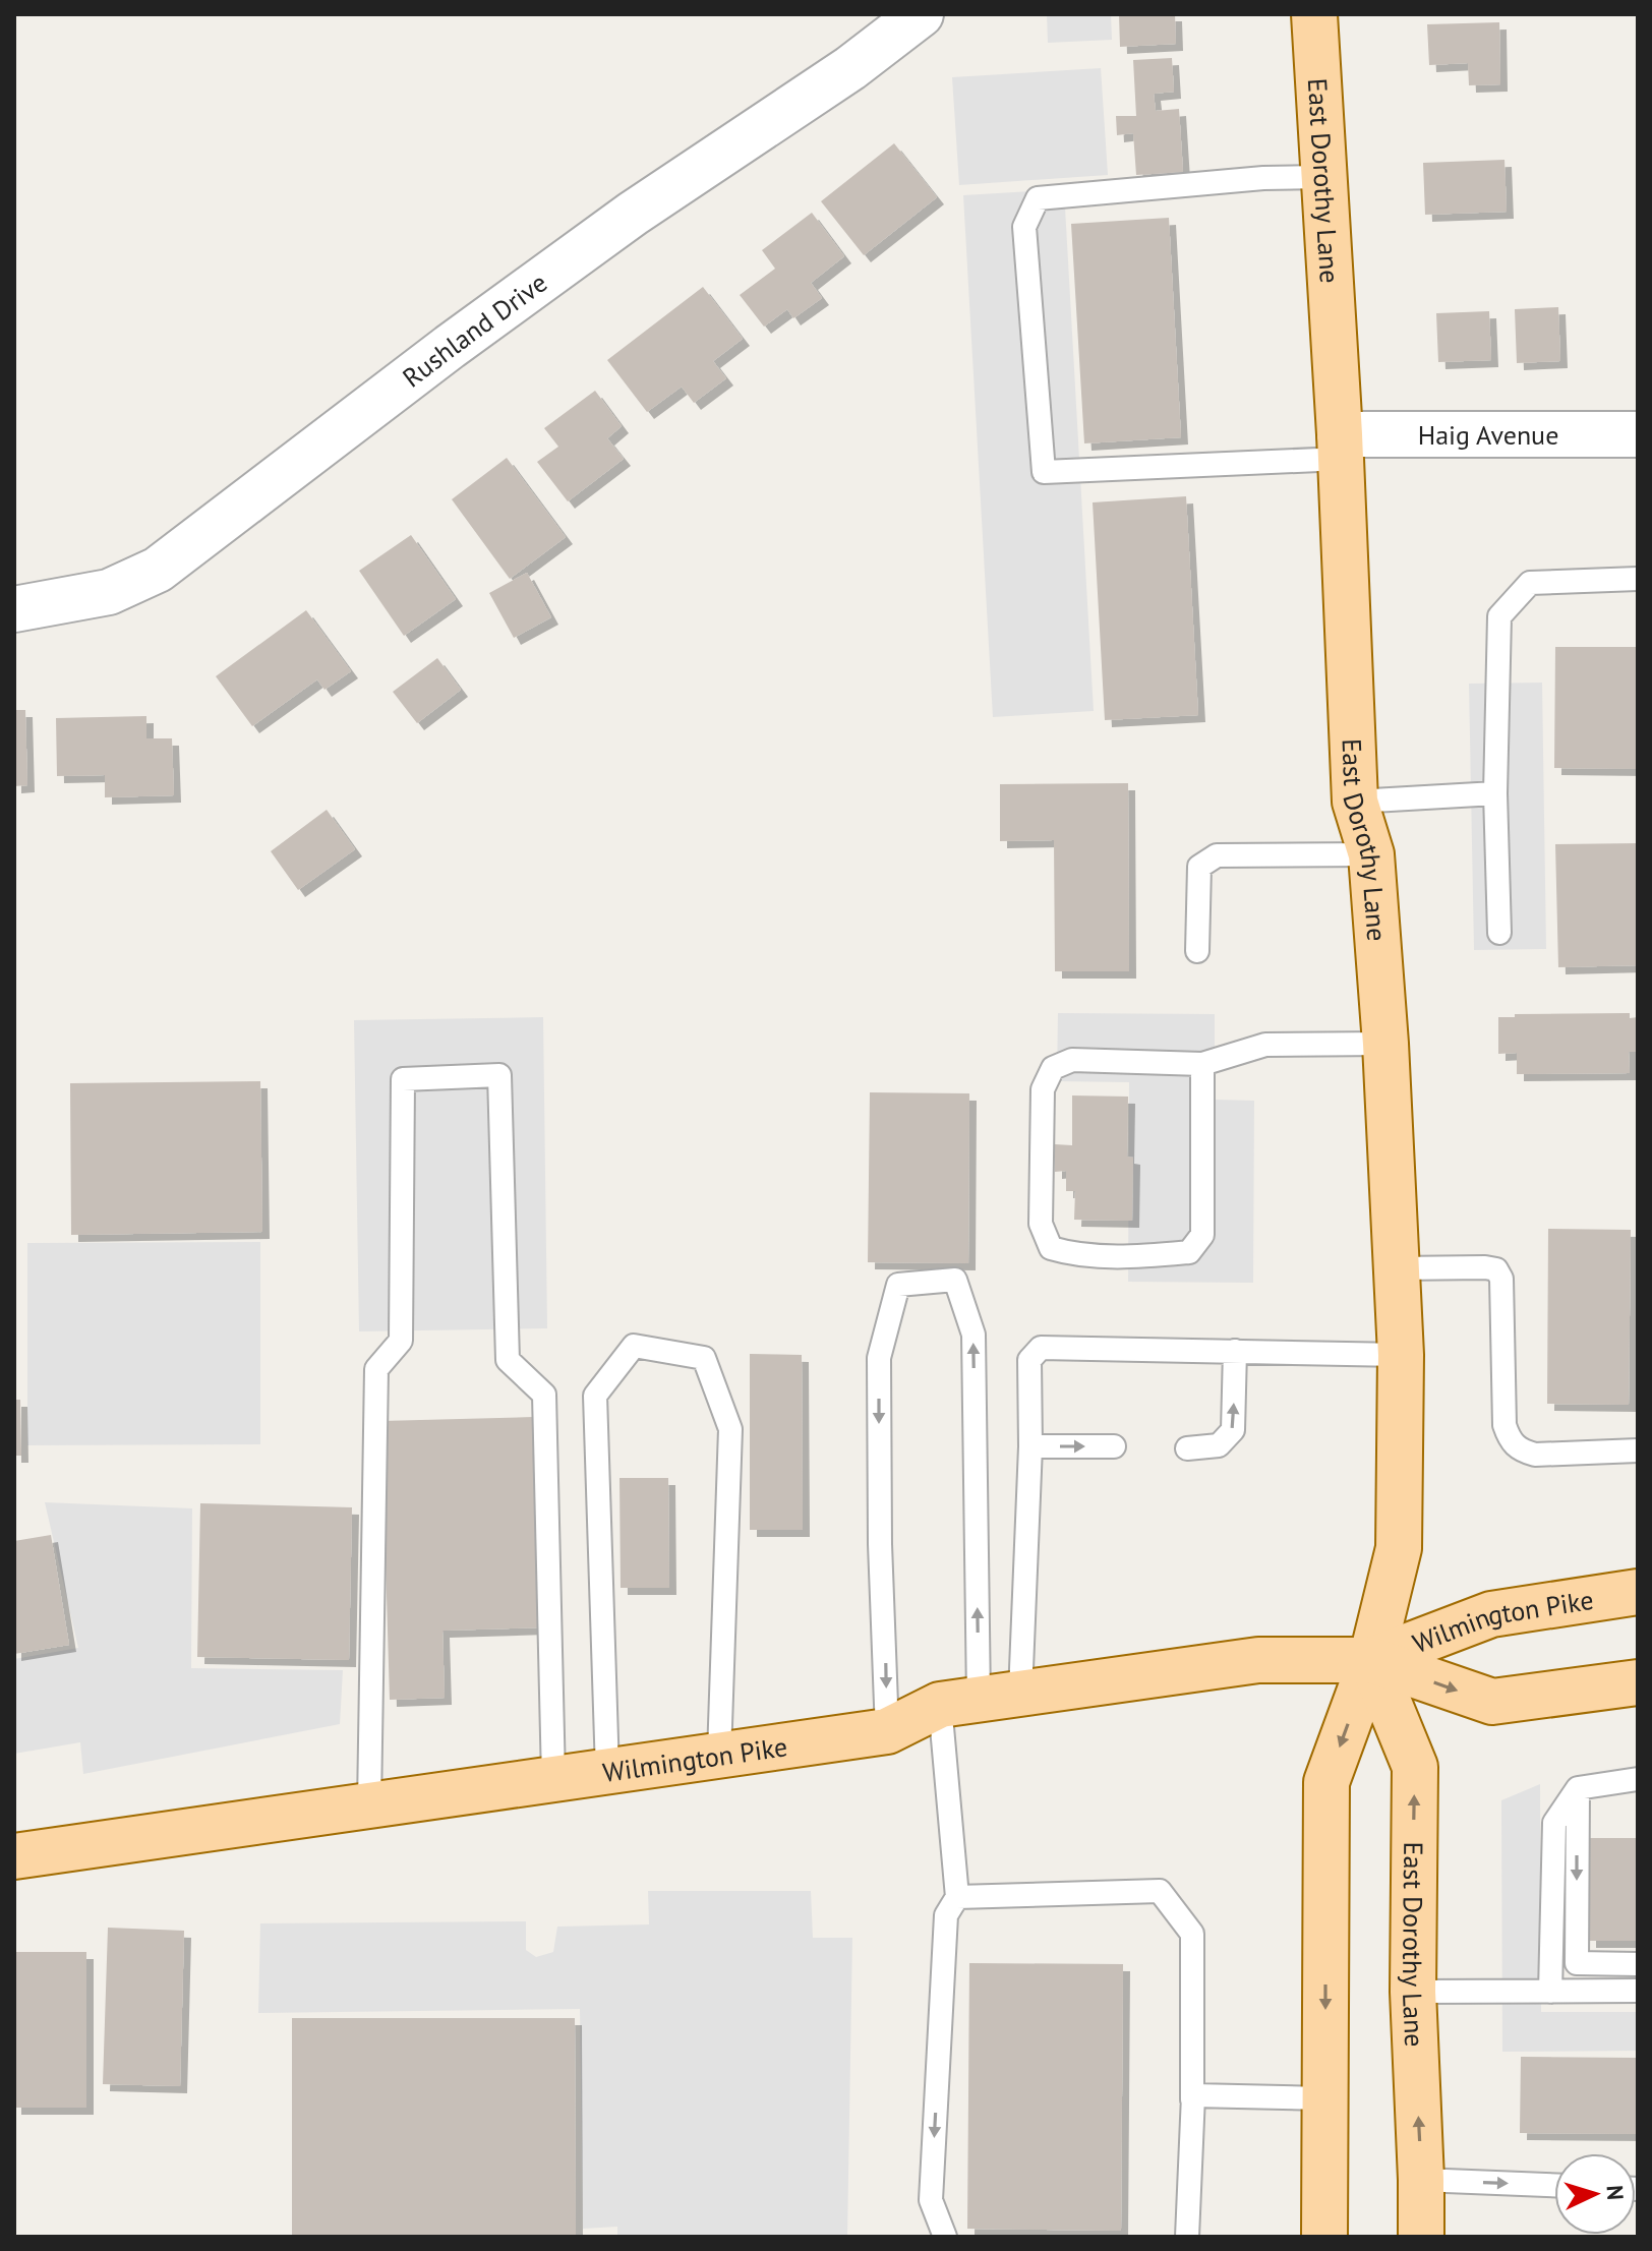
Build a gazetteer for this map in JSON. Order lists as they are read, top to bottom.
{
  "streets": {
    "main road": ["East Dorothy Lane", "Wilmington Pike"],
    "street": ["Rushland Drive", "Haig Avenue"]
  },
  "crossings": [
    ["East Dorothy Lane", "Haig Avenue"],
    ["East Dorothy Lane", "Wilmington Pike"]
  ],
  "north": "right"
}
